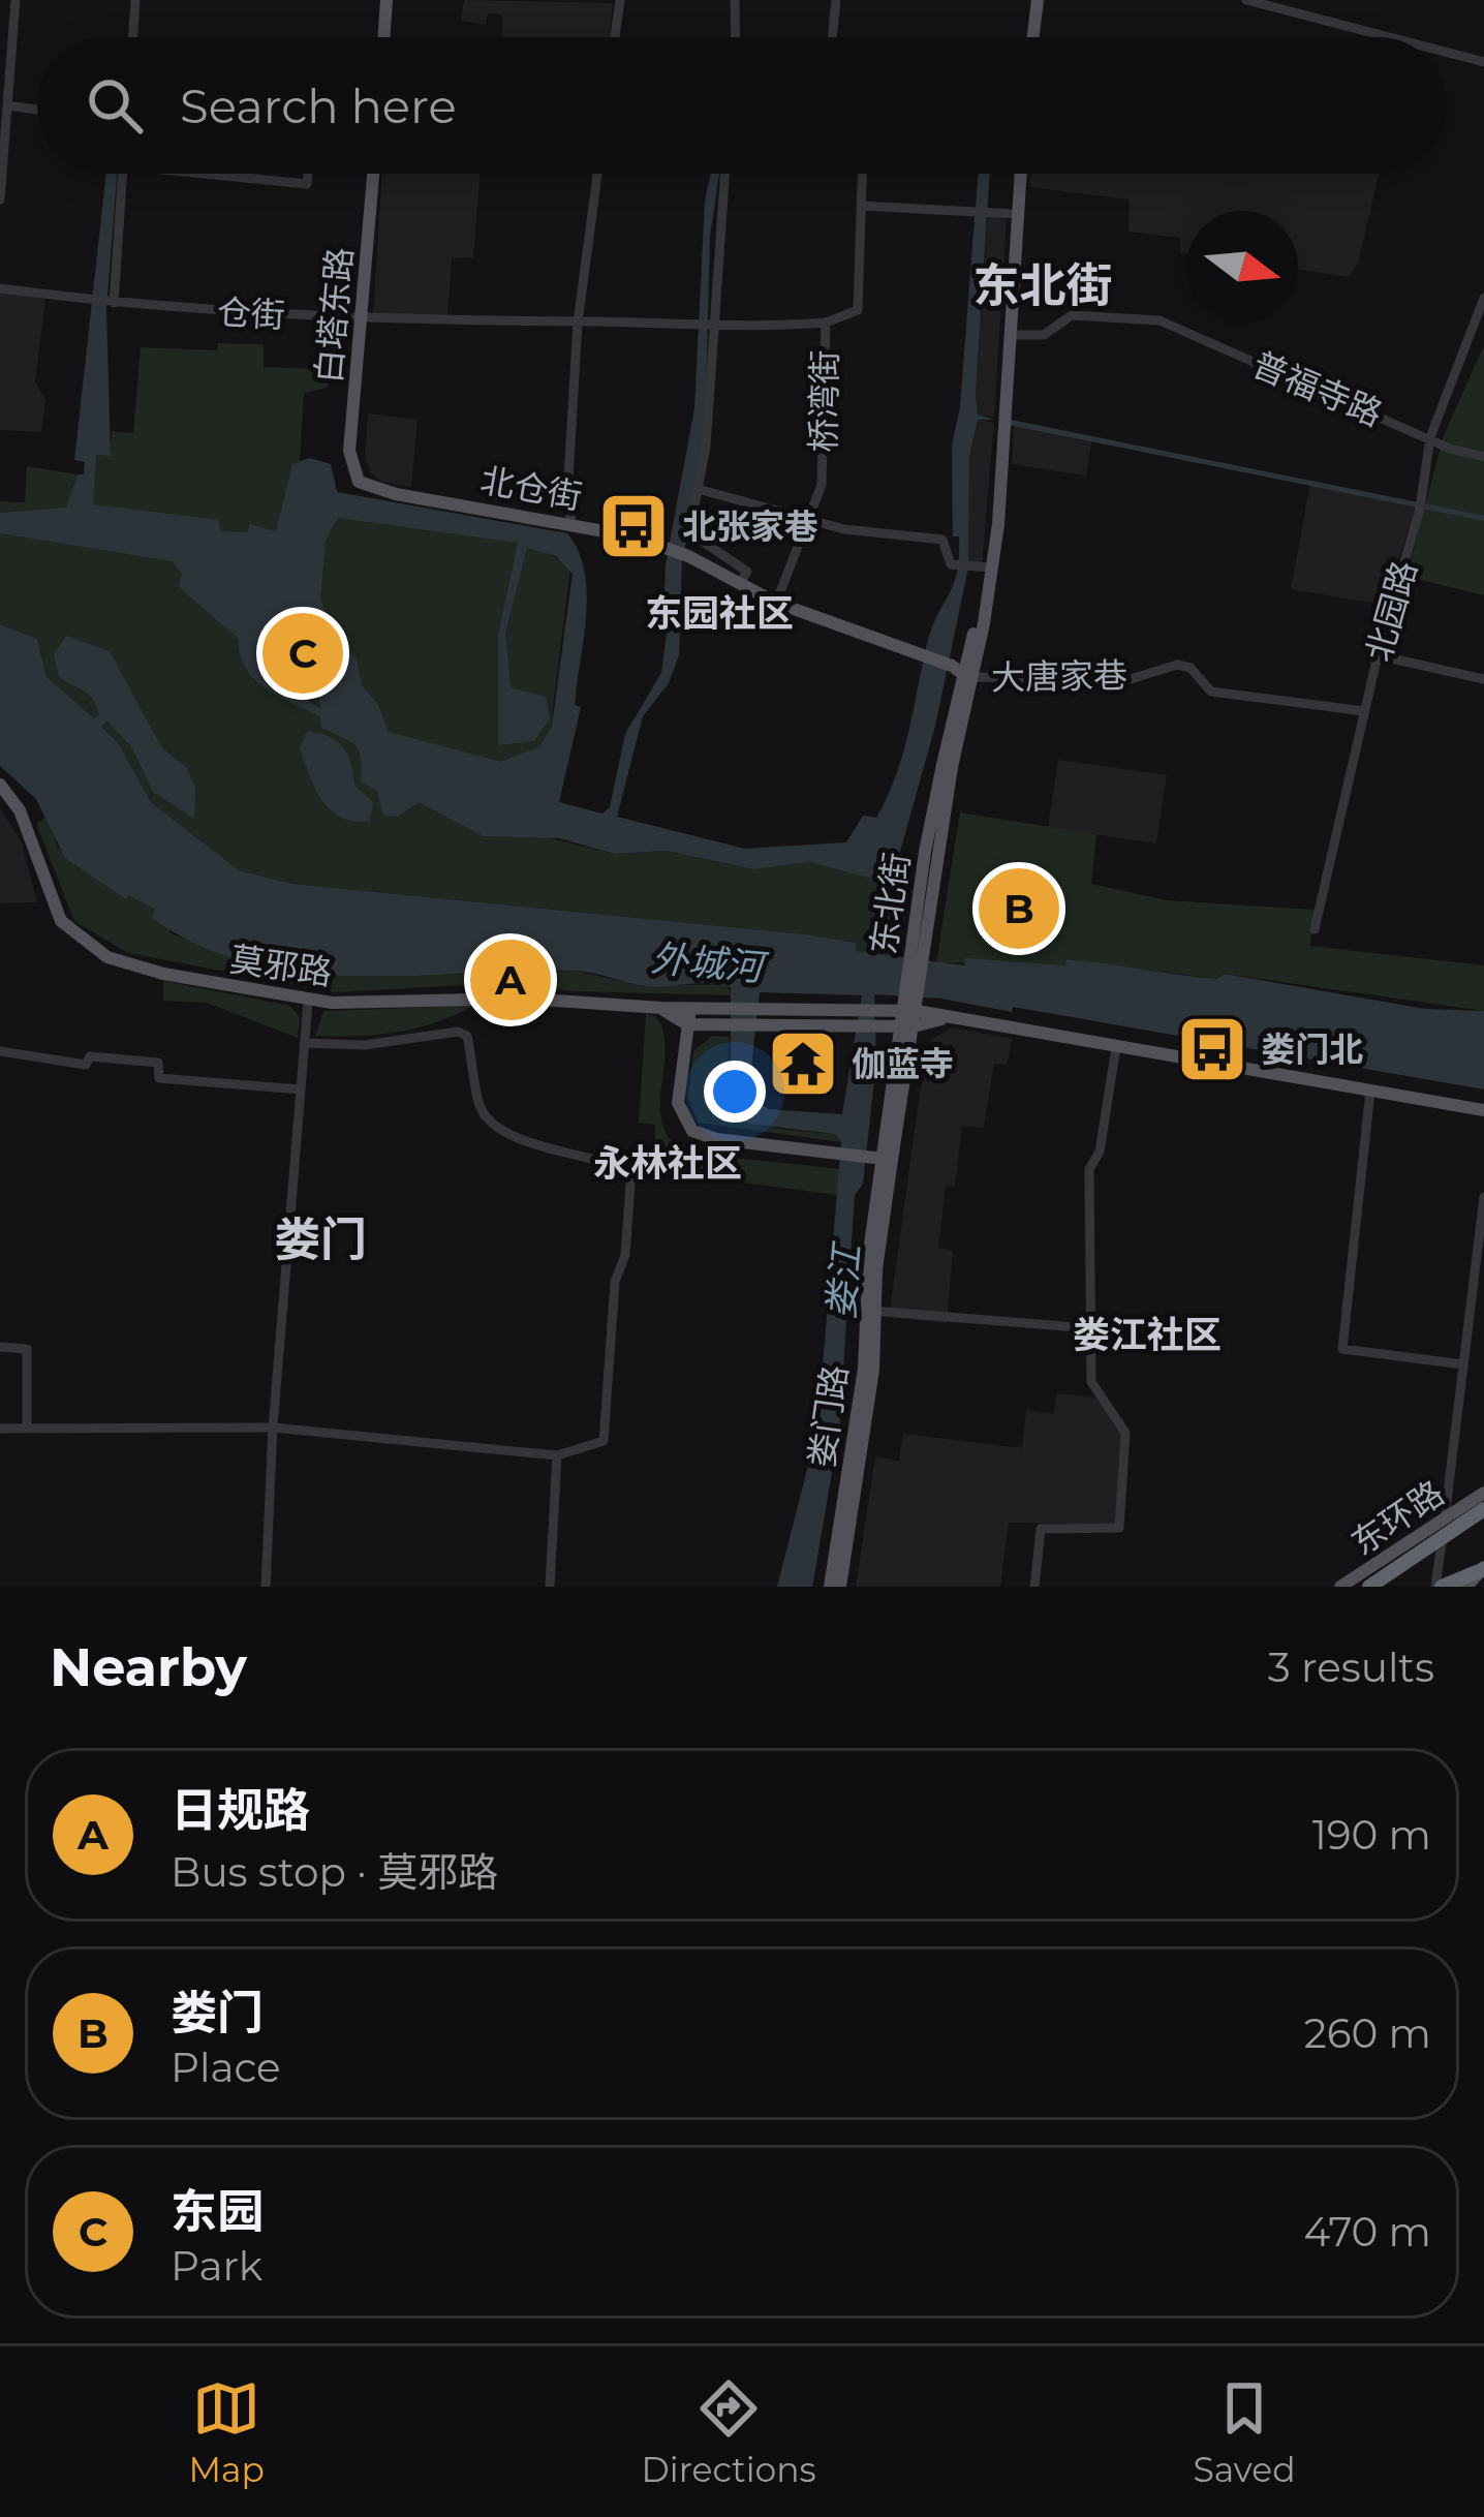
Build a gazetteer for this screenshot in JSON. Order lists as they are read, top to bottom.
{
  "streets": {
    "main road": [
      "白塔东路",
      "北仓街",
      "东北街",
      "莫邪路",
      "娄门路",
      "东环路"
    ],
    "street": [
      "仓街",
      "普福寺路",
      "桥湾街",
      "北园路",
      "大唐家巷"
    ]
  },
  "crossings": [
    ["仓街", "白塔东路"],
    ["仓街", "桥湾街"],
    ["白塔东路", "北仓街"],
    ["普福寺路", "北园路"],
    ["普福寺路", "东北街"],
    ["桥湾街", "北仓街"],
    ["北仓街", "大唐家巷"],
    ["北仓街", "东北街"],
    ["北园路", "大唐家巷"],
    ["大唐家巷", "东北街"],
    ["东北街", "娄门路"]
  ],
  "districts": [
    "东北街",
    "东园社区",
    "永林社区",
    "娄门",
    "娄江社区"
  ],
  "water": ["外城河", "娄江"],
  "places": {
    "bus stop": ["北张家巷", "娄门北"],
    "temple": ["伽蓝寺"]
  },
  "north": "right",
  "page": {
    "search": "Search here",
    "pins": ["C", "B", "A"],
    "heading": ["Nearby", "3 results"],
    "list": [
      {
        "mark": "A",
        "name": "日规路",
        "note": "Bus stop · 莫邪路",
        "value": "190 m"
      },
      {
        "mark": "B",
        "name": "娄门",
        "note": "Place",
        "value": "260 m"
      },
      {
        "mark": "C",
        "name": "东园",
        "note": "Park",
        "value": "470 m"
      }
    ],
    "nav": ["Map", "Directions", "Saved"]
  }
}
